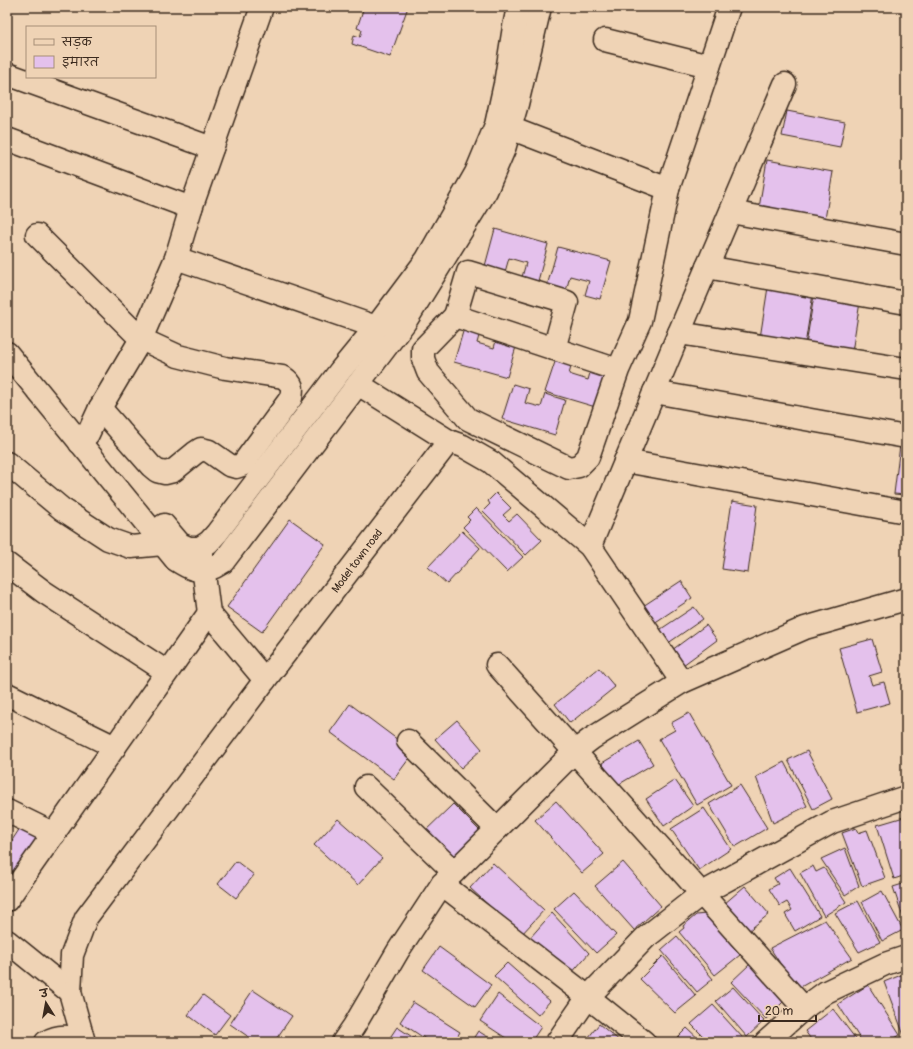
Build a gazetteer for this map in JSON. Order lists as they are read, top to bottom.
{
  "streets": {
    "street": ["Model town road"]
  },
  "legend": ["सड़क", "इमारत"],
  "scale_bar": "20 m",
  "north": "top"
}
